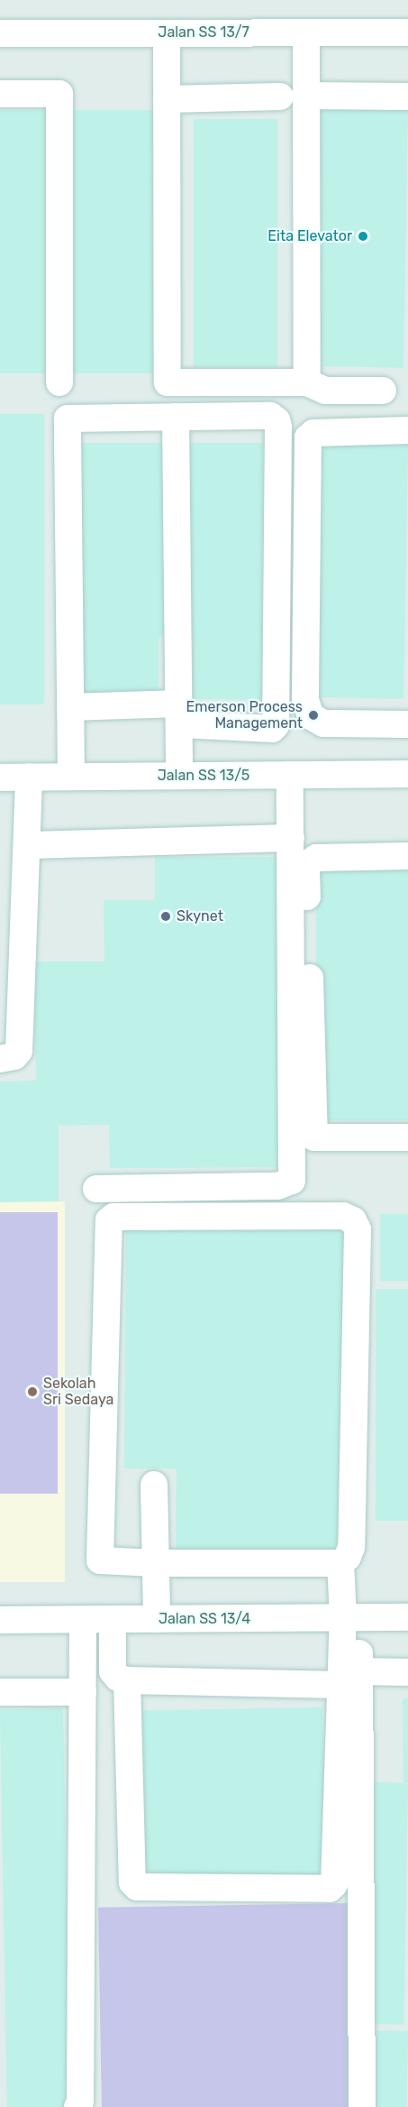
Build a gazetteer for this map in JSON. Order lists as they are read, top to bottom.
{
  "streets": {
    "street": ["Jalan SS 13/7", "Jalan SS 13/5", "Jalan SS 13/4"]
  },
  "places": [
    "Eita Elevator",
    "Emerson Process Management",
    "Skynet",
    "Sekolah Sri Sedaya"
  ]
}
